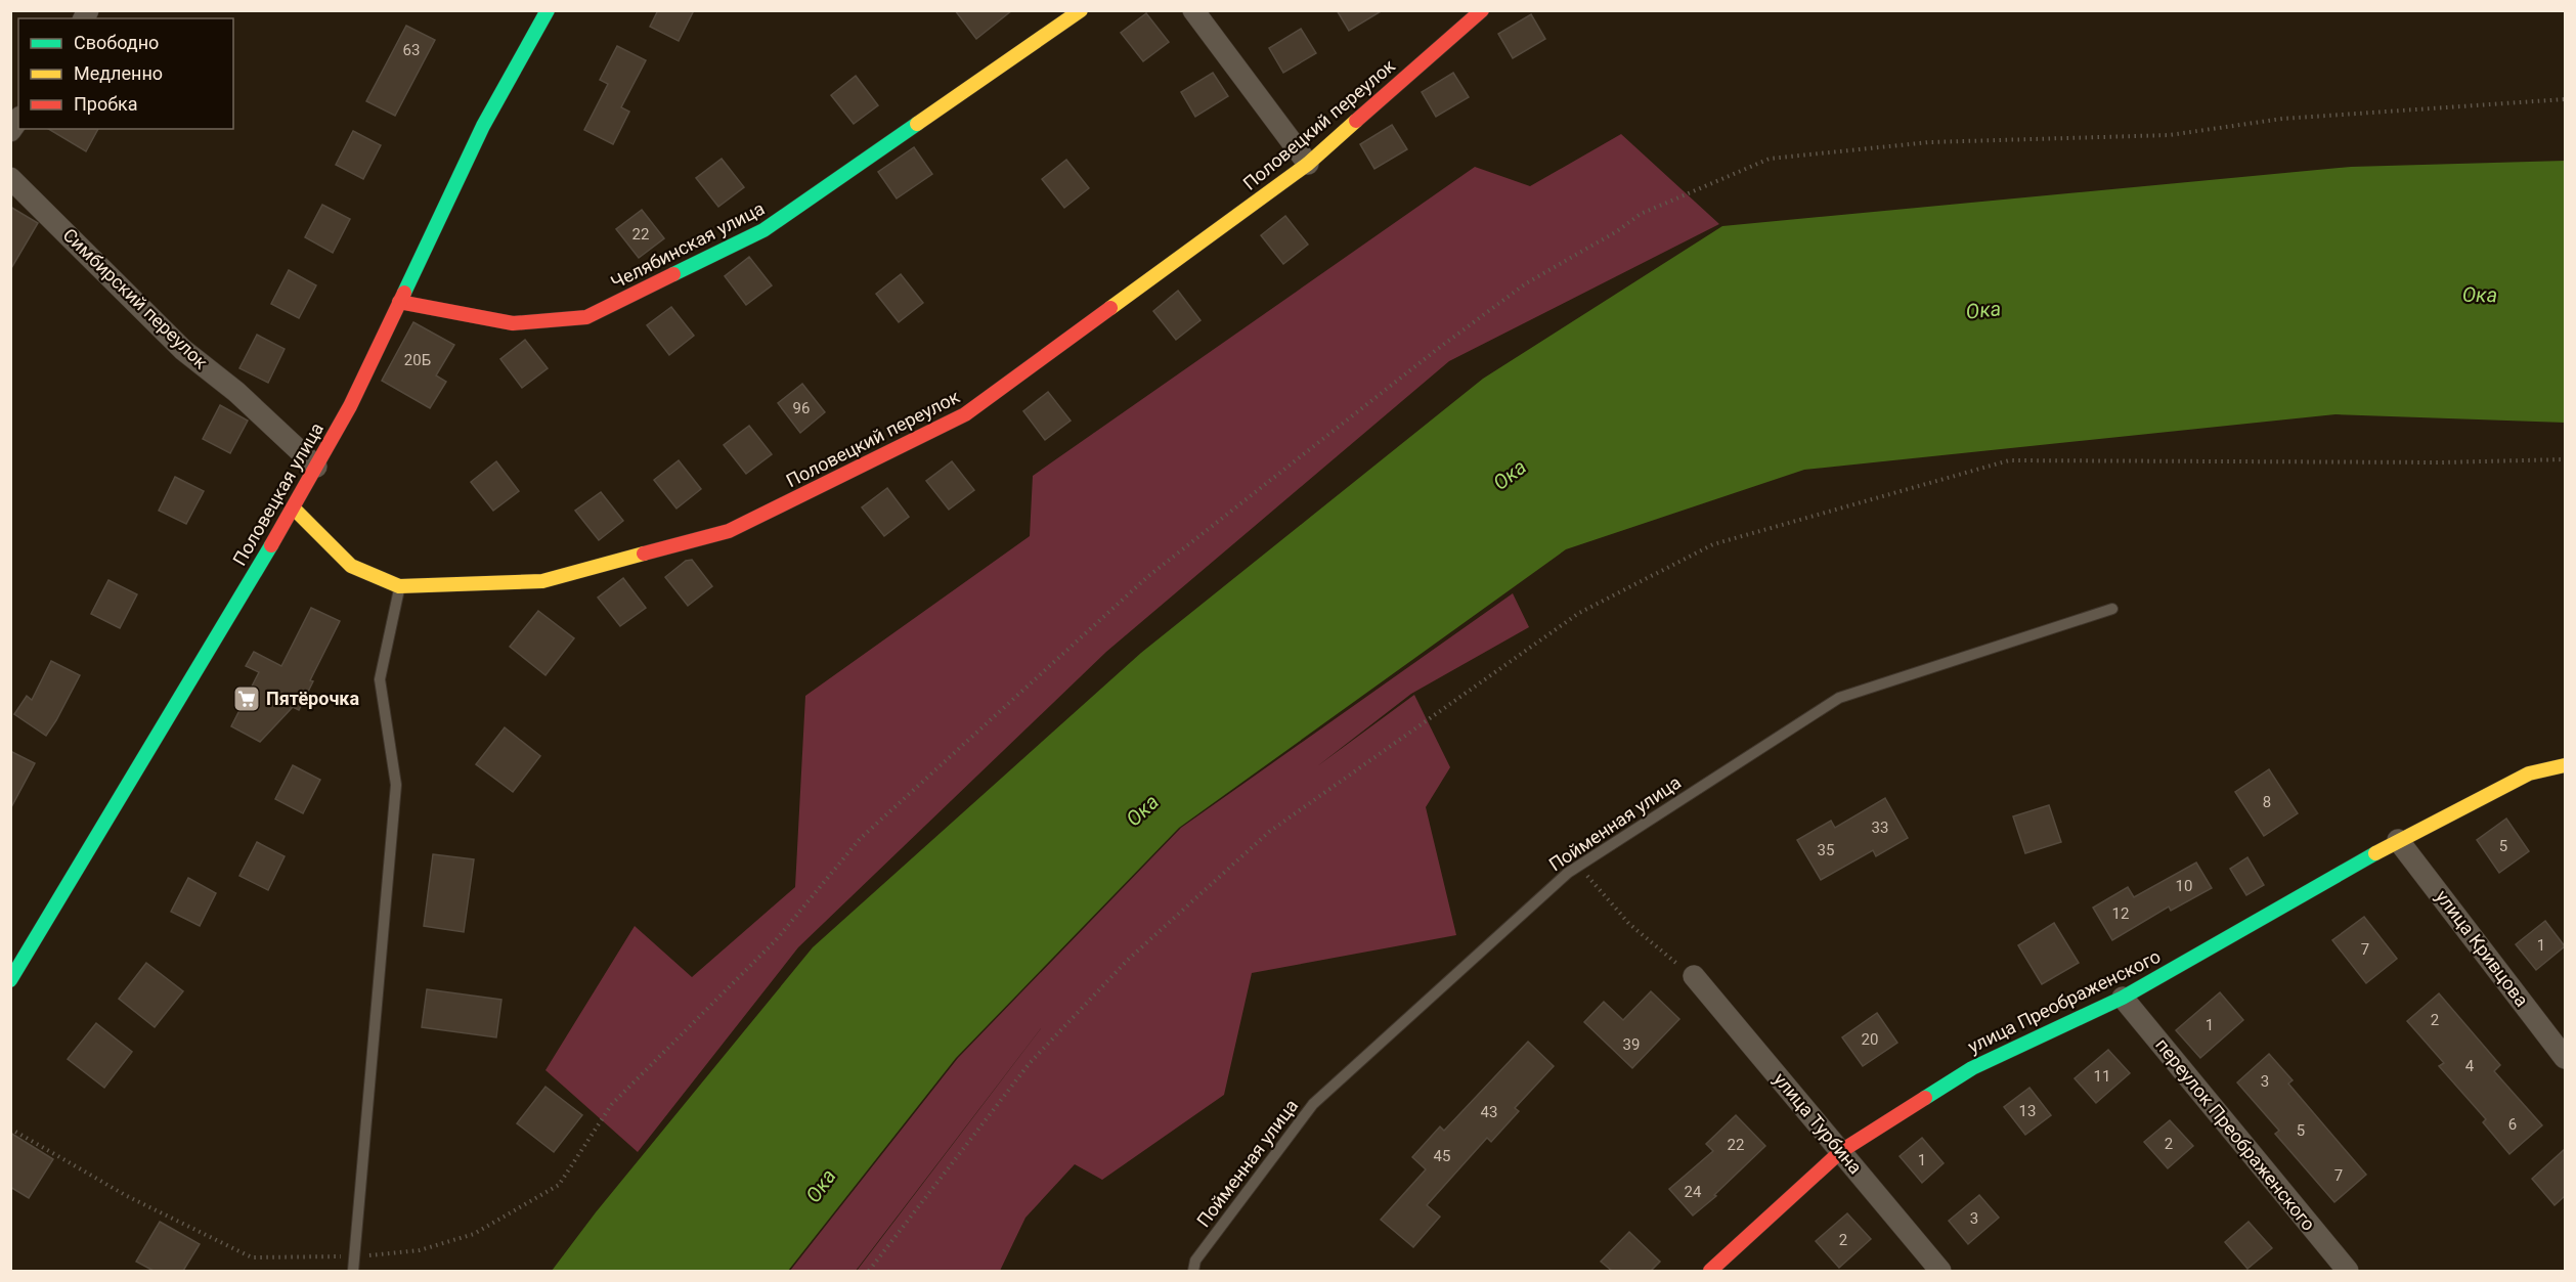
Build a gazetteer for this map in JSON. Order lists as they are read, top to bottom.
{
  "streets": {
    "street": [
      "Половецкий переулок",
      "Челябинская улица",
      "Симбирский переулок",
      "Половецкая улица",
      "улица Кривцова",
      "улица Преображенского",
      "улица Турбина",
      "переулок Преображенского"
    ],
    "lane": ["Пойменная улица"]
  },
  "crossings": [
    ["Половецкий переулок", "Половецкая улица"],
    ["Челябинская улица", "Половецкая улица"],
    ["Симбирский переулок", "Половецкая улица"],
    ["улица Кривцова", "улица Преображенского"],
    ["улица Преображенского", "улица Турбина"],
    ["улица Преображенского", "переулок Преображенского"]
  ],
  "water": ["Ока"],
  "places": {
    "supermarket": ["Пятёрочка"]
  },
  "house_numbers": [
    "63",
    "22",
    "20Б",
    "96",
    "8",
    "33",
    "5",
    "35",
    "10",
    "12",
    "1",
    "7",
    "2",
    "1",
    "20",
    "39",
    "4",
    "11",
    "3",
    "13",
    "43",
    "6",
    "5",
    "2",
    "22",
    "45",
    "1",
    "7",
    "24",
    "3",
    "2"
  ],
  "legend": ["Свободно", "Медленно", "Пробка"]
}
